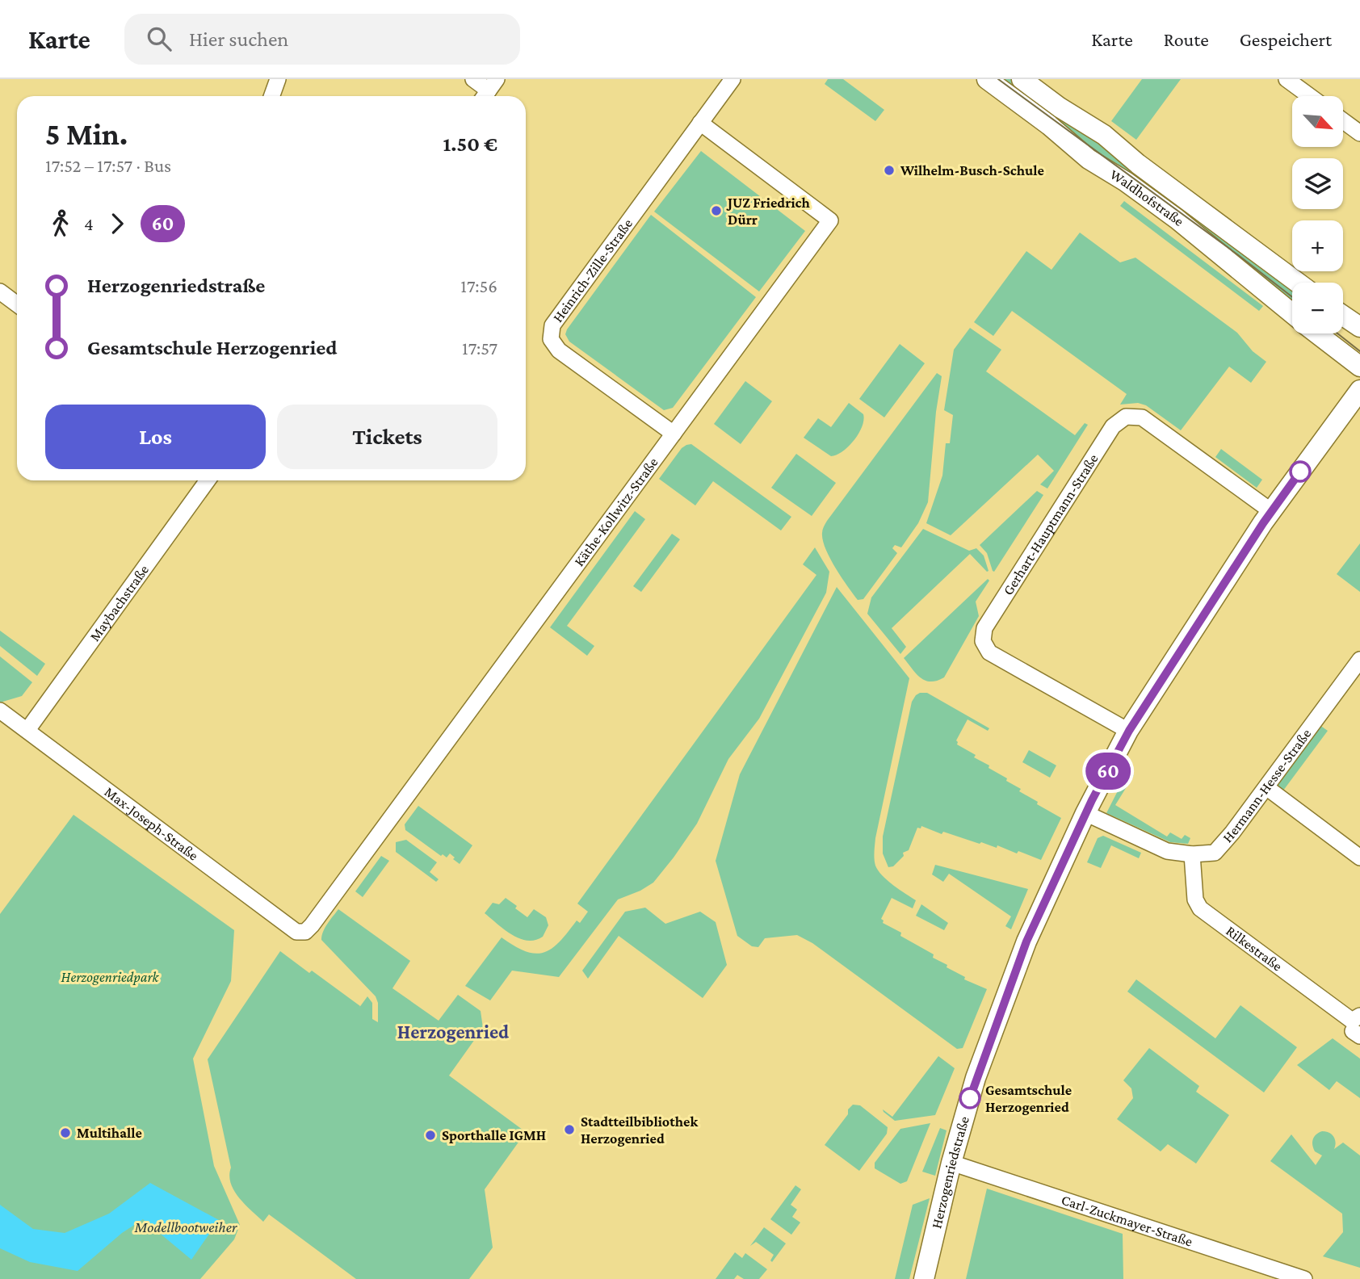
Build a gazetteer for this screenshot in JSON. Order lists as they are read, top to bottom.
{
  "streets": {
    "street": [
      "Waldhofstraße",
      "Heinrich-Zille-Straße",
      "Käthe-Kollwitz-Straße",
      "Gerhart-Hauptmann-Straße",
      "Maybachstraße",
      "Hermann-Hesse-Straße",
      "Max-Joseph-Straße",
      "Rilkestraße",
      "Herzogenriedstraße",
      "Carl-Zuckmayer-Straße"
    ]
  },
  "crossings": [
    ["Heinrich-Zille-Straße", "Käthe-Kollwitz-Straße"],
    ["Käthe-Kollwitz-Straße", "Max-Joseph-Straße"],
    ["Gerhart-Hauptmann-Straße", "Herzogenriedstraße"],
    ["Maybachstraße", "Max-Joseph-Straße"],
    ["Hermann-Hesse-Straße", "Rilkestraße"],
    ["Hermann-Hesse-Straße", "Herzogenriedstraße"],
    ["Herzogenriedstraße", "Carl-Zuckmayer-Straße"]
  ],
  "districts": ["Herzogenried"],
  "water": ["Modellbootweiher"],
  "parks": ["Herzogenriedpark"],
  "places": [
    "Wilhelm-Busch-Schule",
    "JUZ Friedrich Dürr",
    "Gesamtschule Herzogenried",
    "Stadtteilbibliothek Herzogenried",
    "Multihalle",
    "Sporthalle IGMH"
  ],
  "lines": ["bus line 60"],
  "north": "bottom right",
  "page": {
    "header": "Karte",
    "search": "Hier suchen",
    "nav": ["Karte", "Route", "Gespeichert"],
    "on_map": "60",
    "map_buttons": ["+", "−"],
    "heading": ["5 Min.", "17:52 – 17:57 · Bus", "1.50 €"],
    "legs": ["4", "60"],
    "list": [
      {
        "name": "Herzogenriedstraße",
        "value": "17:56"
      },
      {
        "name": "Gesamtschule Herzogenried",
        "value": "17:57"
      }
    ],
    "buttons": ["Los", "Tickets"]
  }
}
